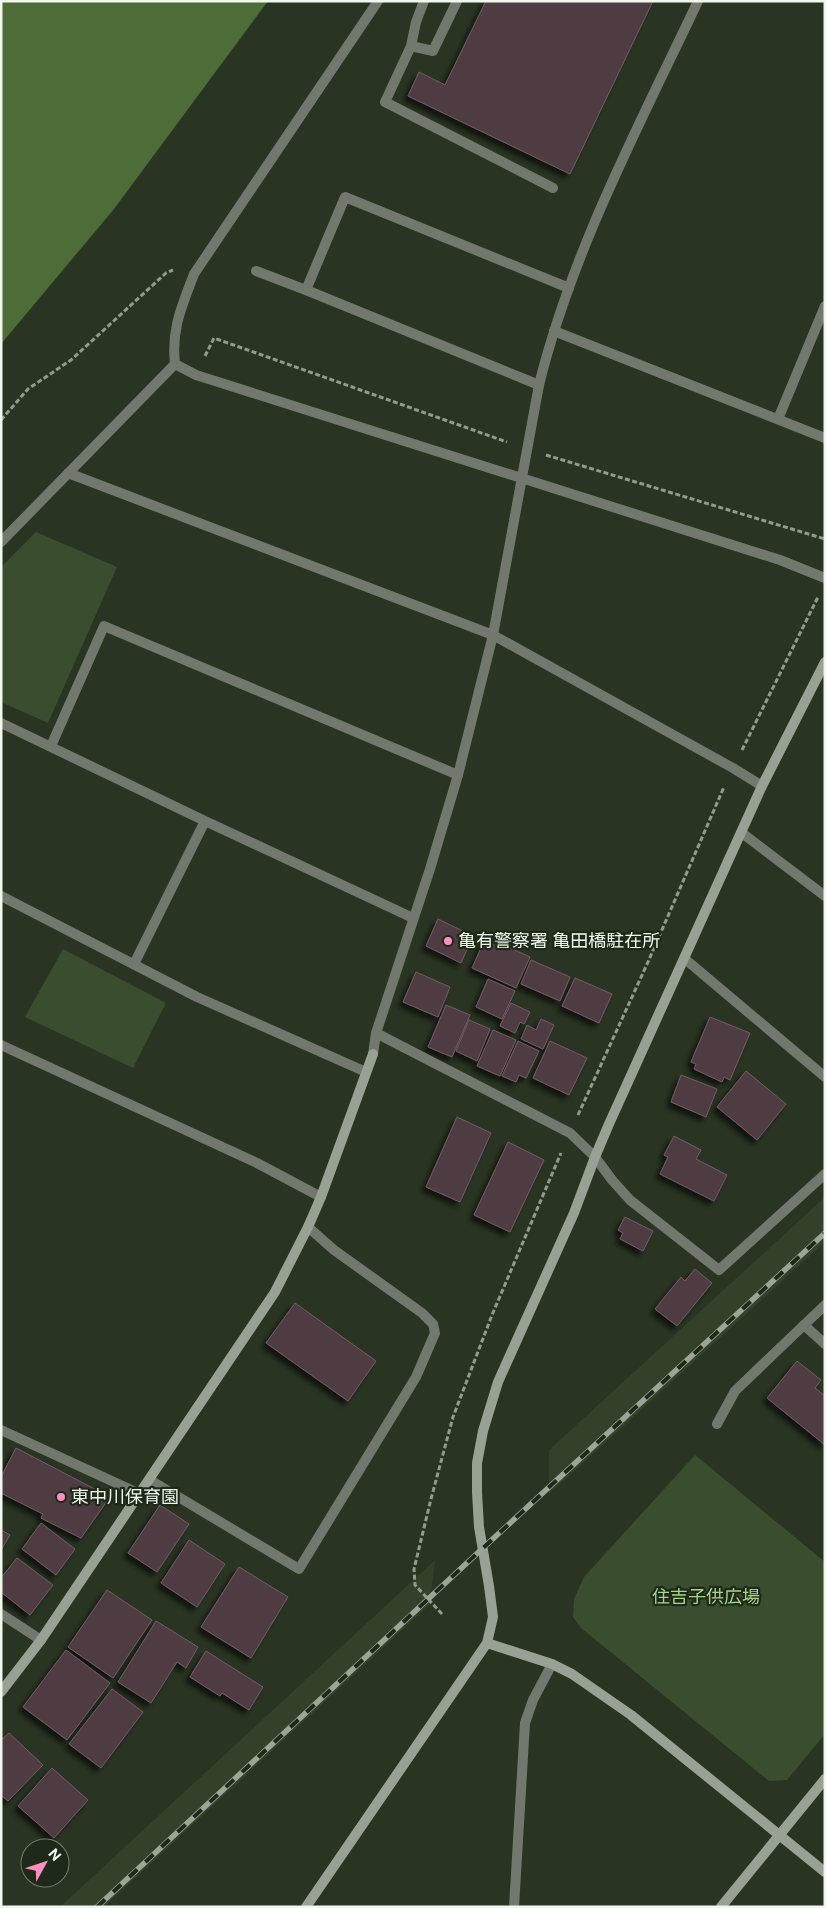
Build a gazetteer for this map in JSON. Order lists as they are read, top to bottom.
{
  "parks": ["住吉子供広場"],
  "places": ["亀有警察署 亀田橋駐在所", "東中川保育園"],
  "north": "top right"
}
